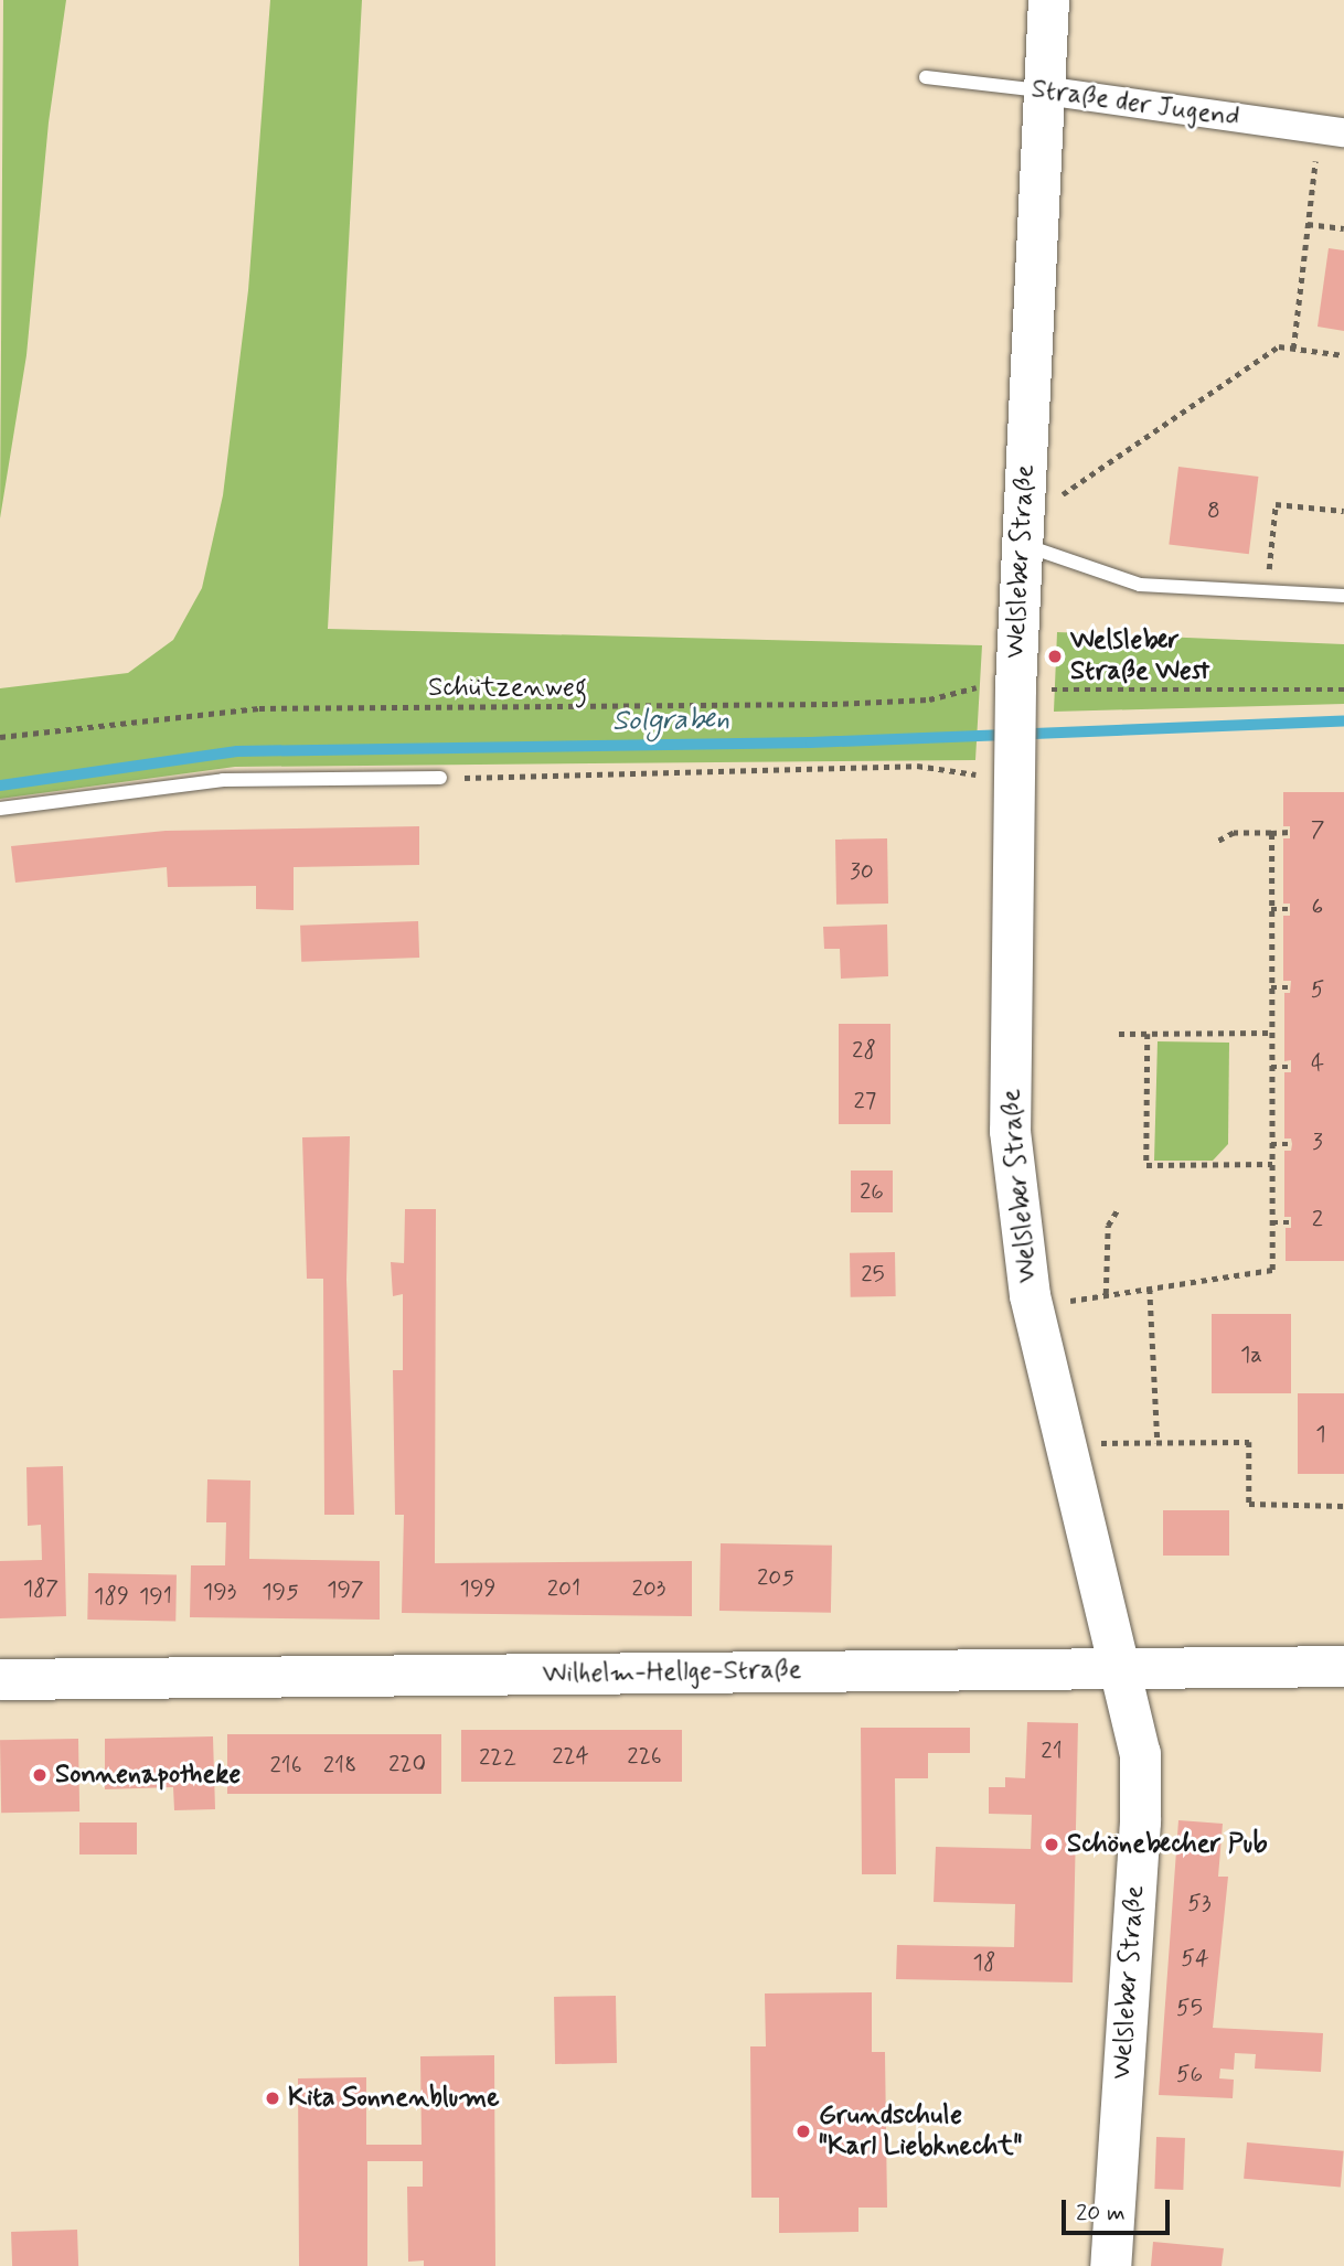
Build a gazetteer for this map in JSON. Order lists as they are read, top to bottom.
{
  "streets": {
    "street": ["Straße der Jugend", "Welsleber Straße", "Wilhelm-Hellge-Straße"],
    "path": ["Schützenweg"]
  },
  "crossings": [
    ["Straße der Jugend", "Welsleber Straße"],
    ["Welsleber Straße", "Schützenweg"],
    ["Welsleber Straße", "Wilhelm-Hellge-Straße"]
  ],
  "water": ["Solgraben"],
  "places": [
    "Welsleber Straße West",
    "Sonnenapotheke",
    "Schönebecher Pub",
    "Kita Sonnenblume",
    "Grundschule \"Karl Liebknecht\""
  ],
  "house_numbers": [
    "8",
    "7",
    "30",
    "6",
    "5",
    "28",
    "4",
    "27",
    "3",
    "26",
    "2",
    "25",
    "1a",
    "1",
    "205",
    "187",
    "199",
    "201",
    "203",
    "197",
    "193",
    "195",
    "189",
    "191",
    "21",
    "224",
    "226",
    "222",
    "220",
    "216",
    "218",
    "53",
    "54",
    "18",
    "55",
    "56"
  ],
  "scale_bar": "20 m"
}
